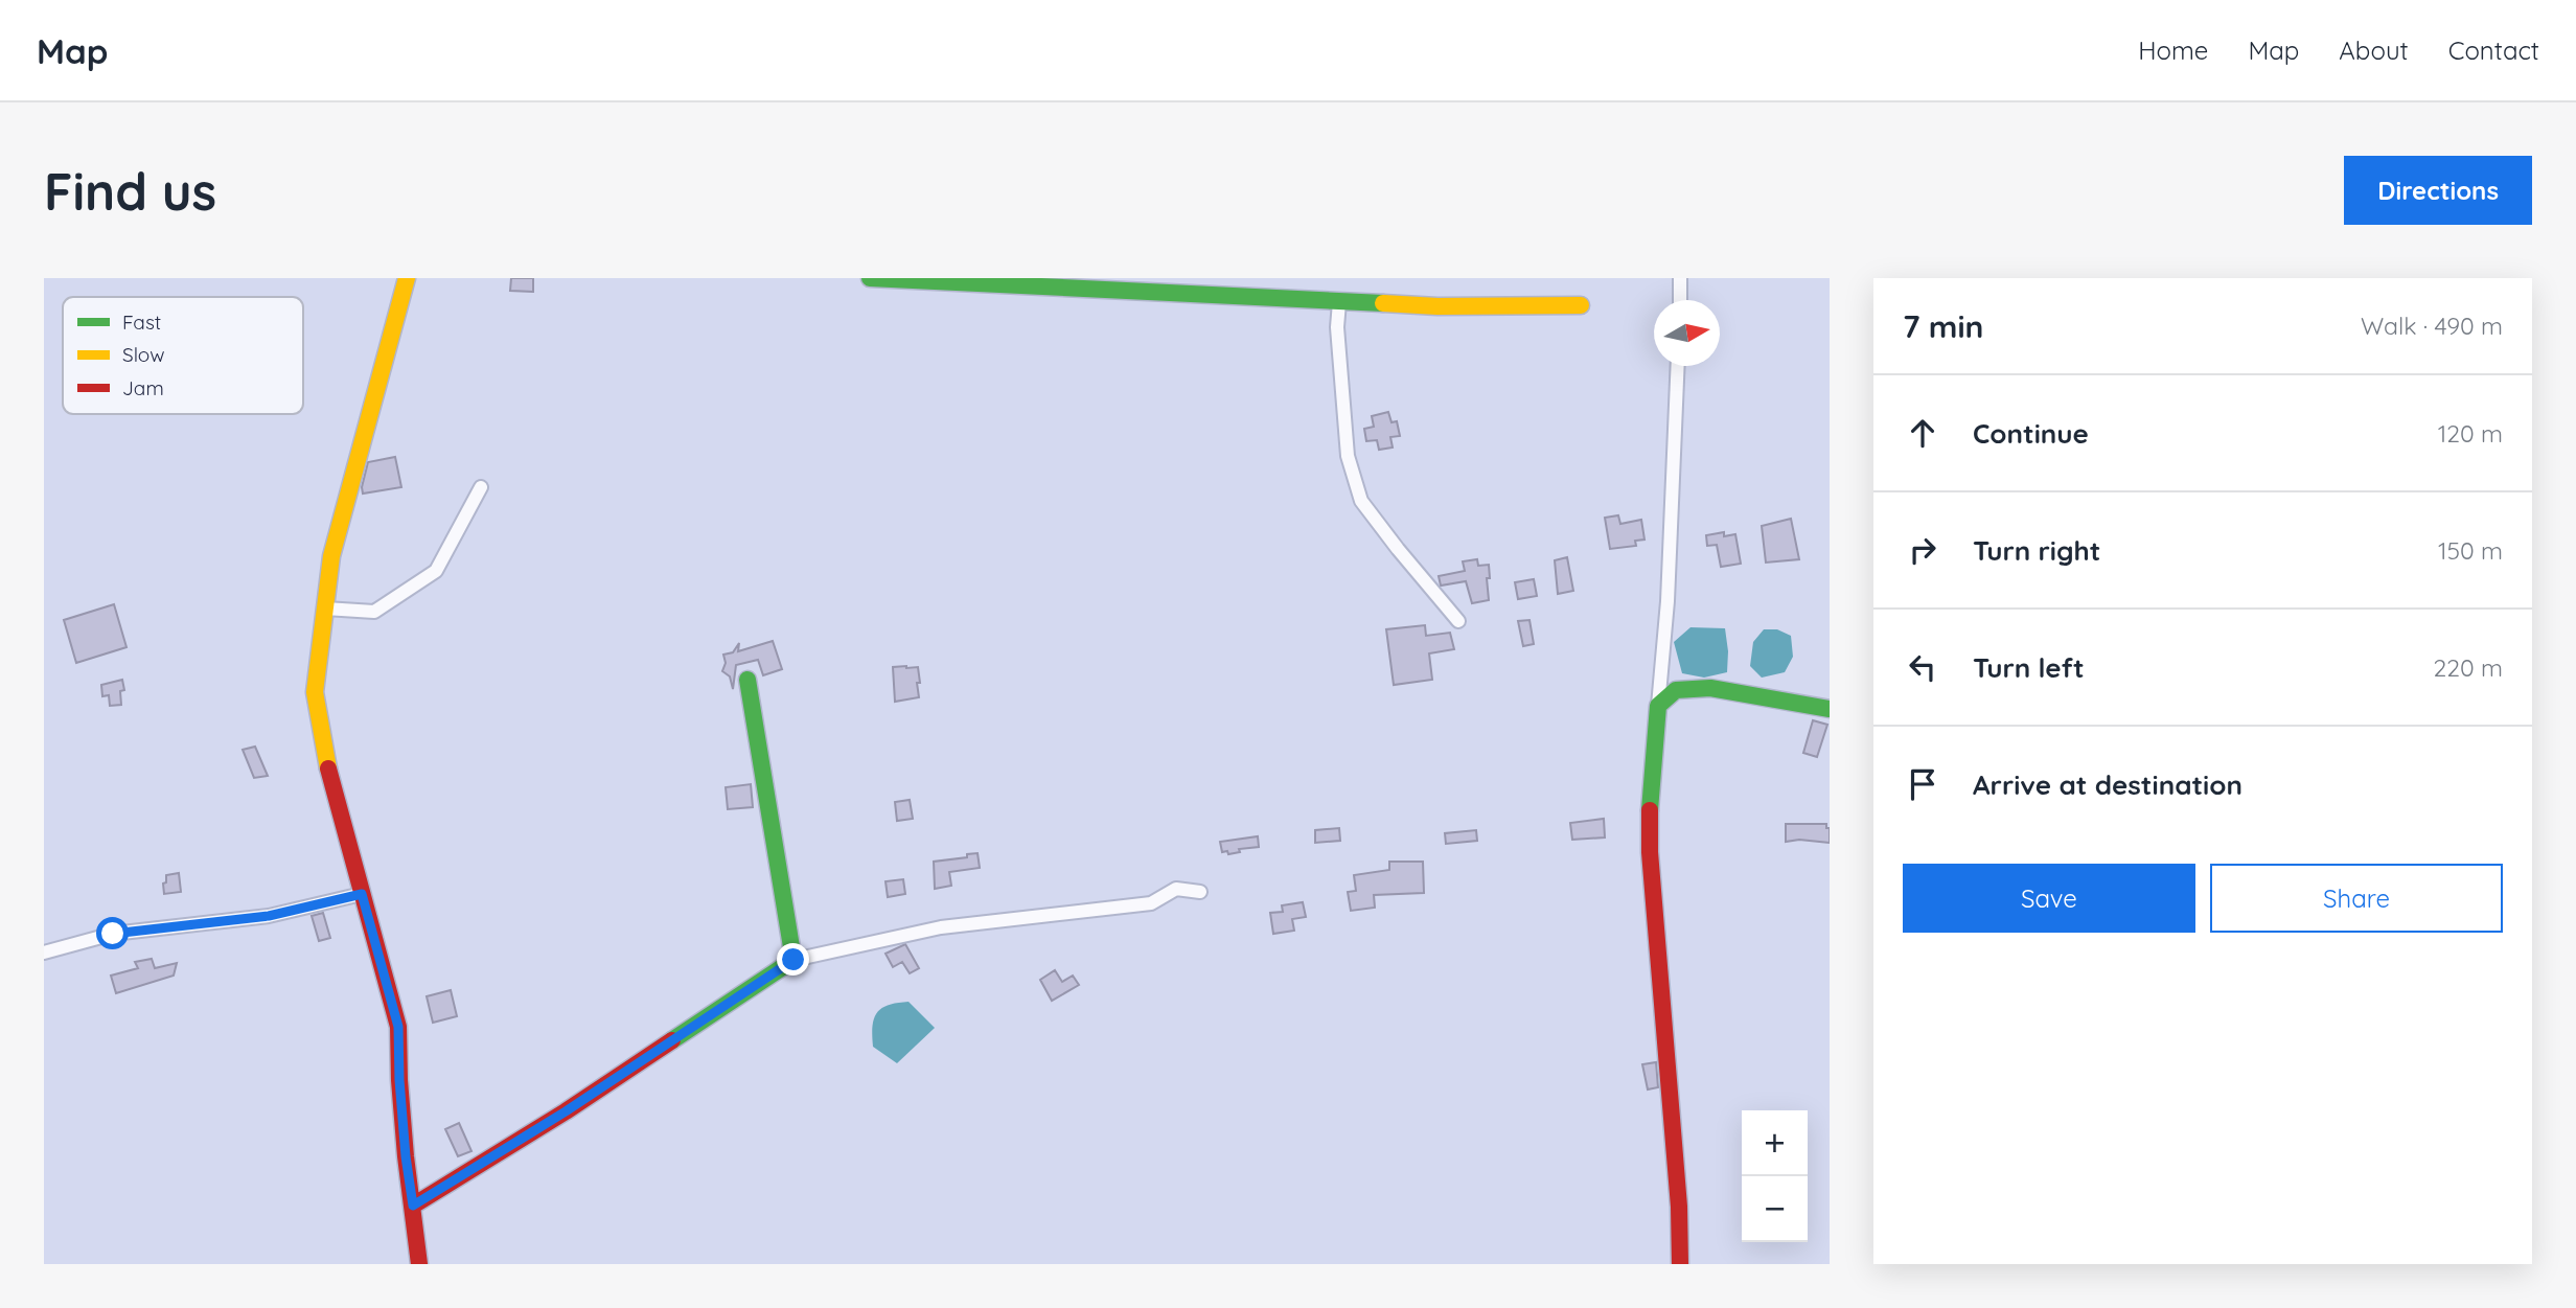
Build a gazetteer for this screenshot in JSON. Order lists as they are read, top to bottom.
{
  "legend": ["Fast", "Slow", "Jam"],
  "north": "right",
  "page": {
    "header": "Map",
    "nav": [
      "Home",
      "Map",
      "About",
      "Contact"
    ],
    "buttons": [
      "Directions",
      ["Save", "Share"]
    ],
    "title": "Find us",
    "heading": ["7 min", "Walk · 490 m"],
    "list": [
      ["Continue", "120 m"],
      ["Turn right", "150 m"],
      ["Turn left", "220 m"],
      "Arrive at destination"
    ],
    "map_buttons": ["+", "−"]
  }
}
